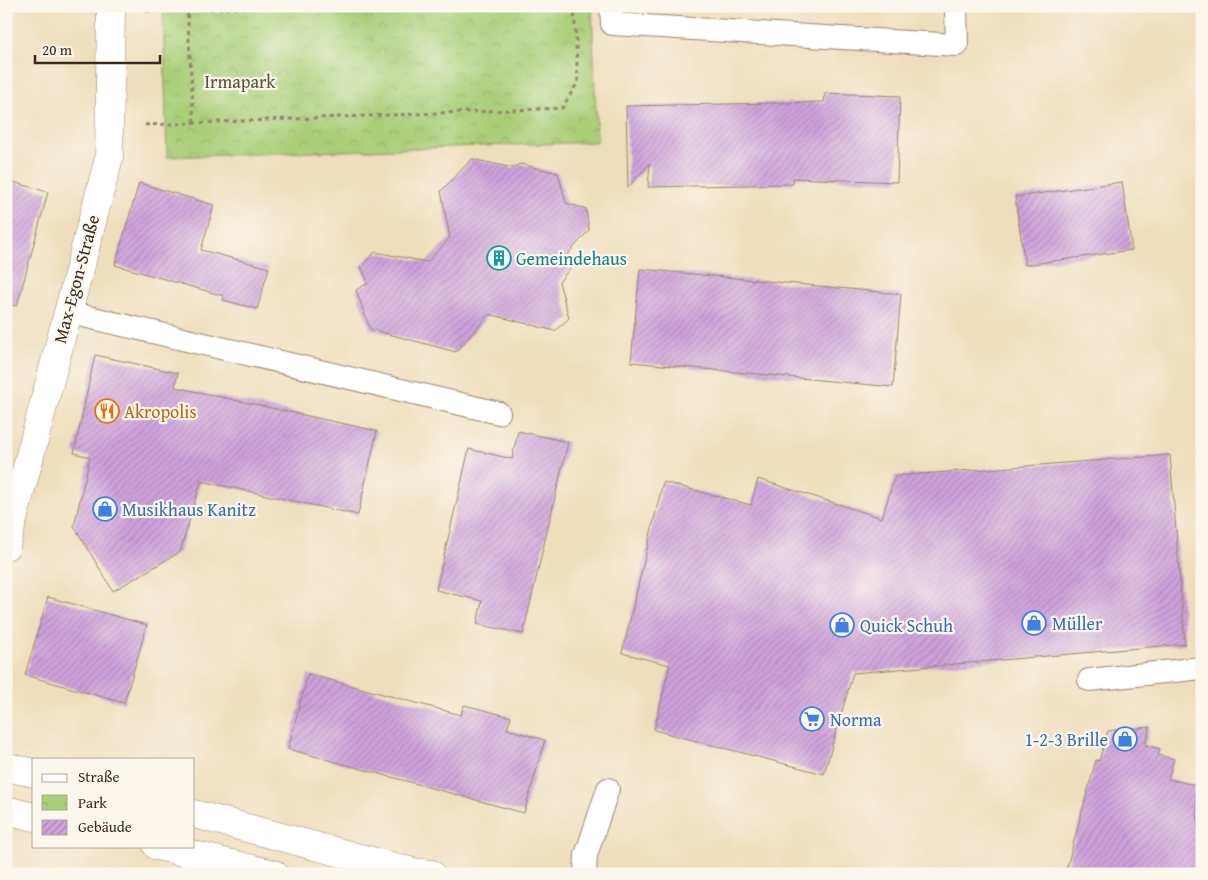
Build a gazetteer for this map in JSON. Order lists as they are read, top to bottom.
{
  "streets": {
    "street": ["Max-Egon-Straße"]
  },
  "parks": ["Irmapark"],
  "places": {
    "building": ["Gemeindehaus"],
    "restaurant": ["Akropolis"],
    "shop": [
      "Musikhaus Kanitz",
      "Müller",
      "Quick Schuh",
      "1-2-3 Brille"
    ],
    "supermarket": ["Norma"]
  },
  "legend": ["Straße", "Park", "Gebäude"],
  "scale_bar": "20 m"
}
